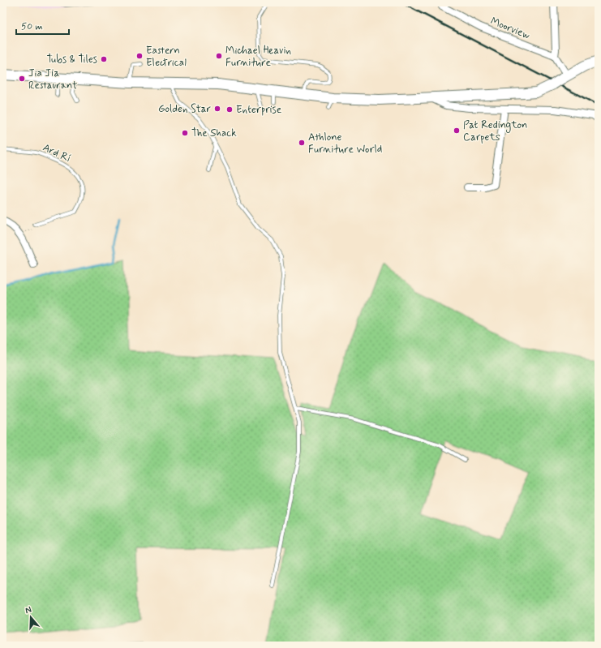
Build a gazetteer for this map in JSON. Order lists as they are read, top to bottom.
{
  "streets": {
    "street": ["Moorview"],
    "lane": ["Ard Rí"]
  },
  "places": [
    "Eastern Electrical",
    "Michael Heavin Furniture",
    "Tubs & Tiles",
    "Jia Jia Restaurant",
    "Golden Star",
    "Enterprise",
    "Pat Redington Carpets",
    "The Shack",
    "Athlone Furniture World"
  ],
  "scale_bar": "50 m",
  "north": "top"
}
